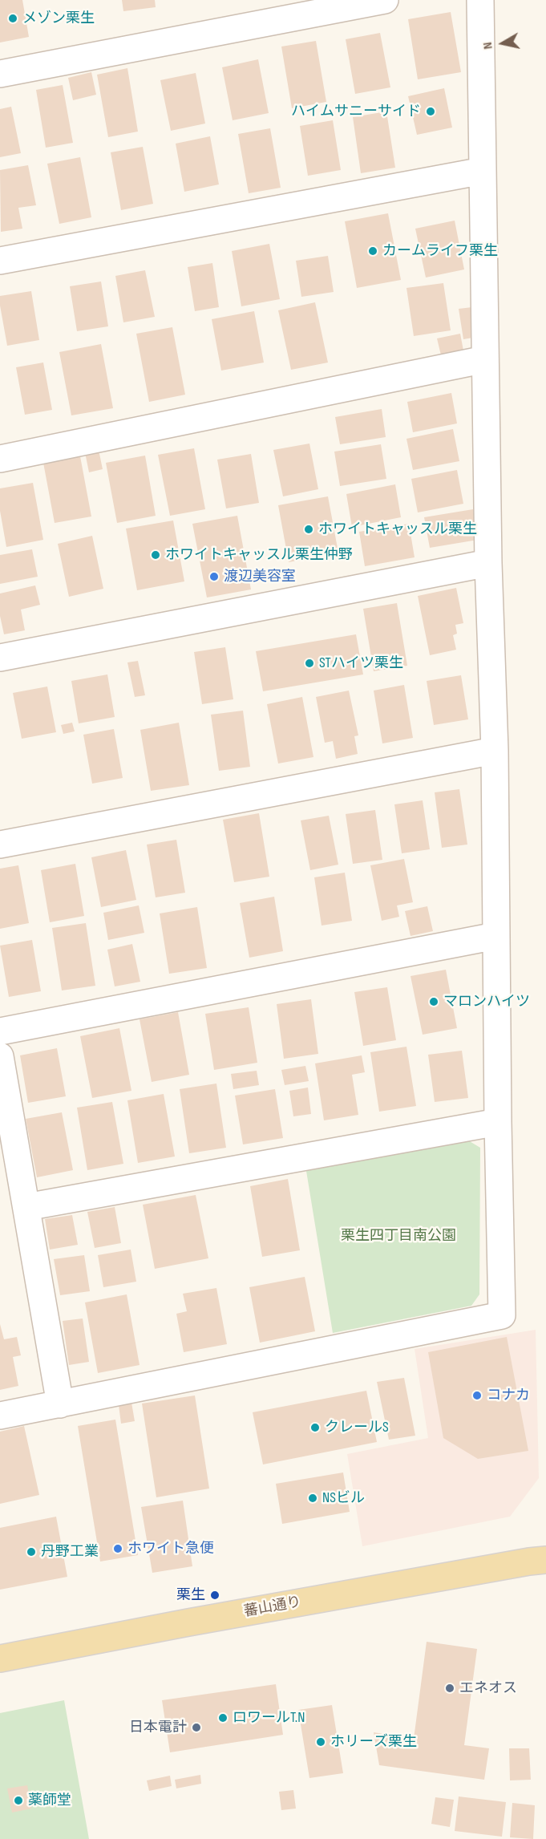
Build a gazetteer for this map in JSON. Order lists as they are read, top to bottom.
{
  "streets": {
    "main road": ["蕃山通り"]
  },
  "parks": ["栗生四丁目南公園"],
  "places": [
    "メゾン栗生",
    "ハイムサニーサイド",
    "カームライフ栗生",
    "ホワイトキャッスル栗生",
    "ホワイトキャッスル栗生仲野",
    "渡辺美容室",
    "STハイツ栗生",
    "マロンハイツ",
    "コナカ",
    "クレールS",
    "NSビル",
    "ホワイト急便",
    "丹野工業",
    "栗生",
    "エネオス",
    "ロワールT.N",
    "日本電計",
    "ホリーズ栗生",
    "薬師堂"
  ],
  "north": "left"
}
